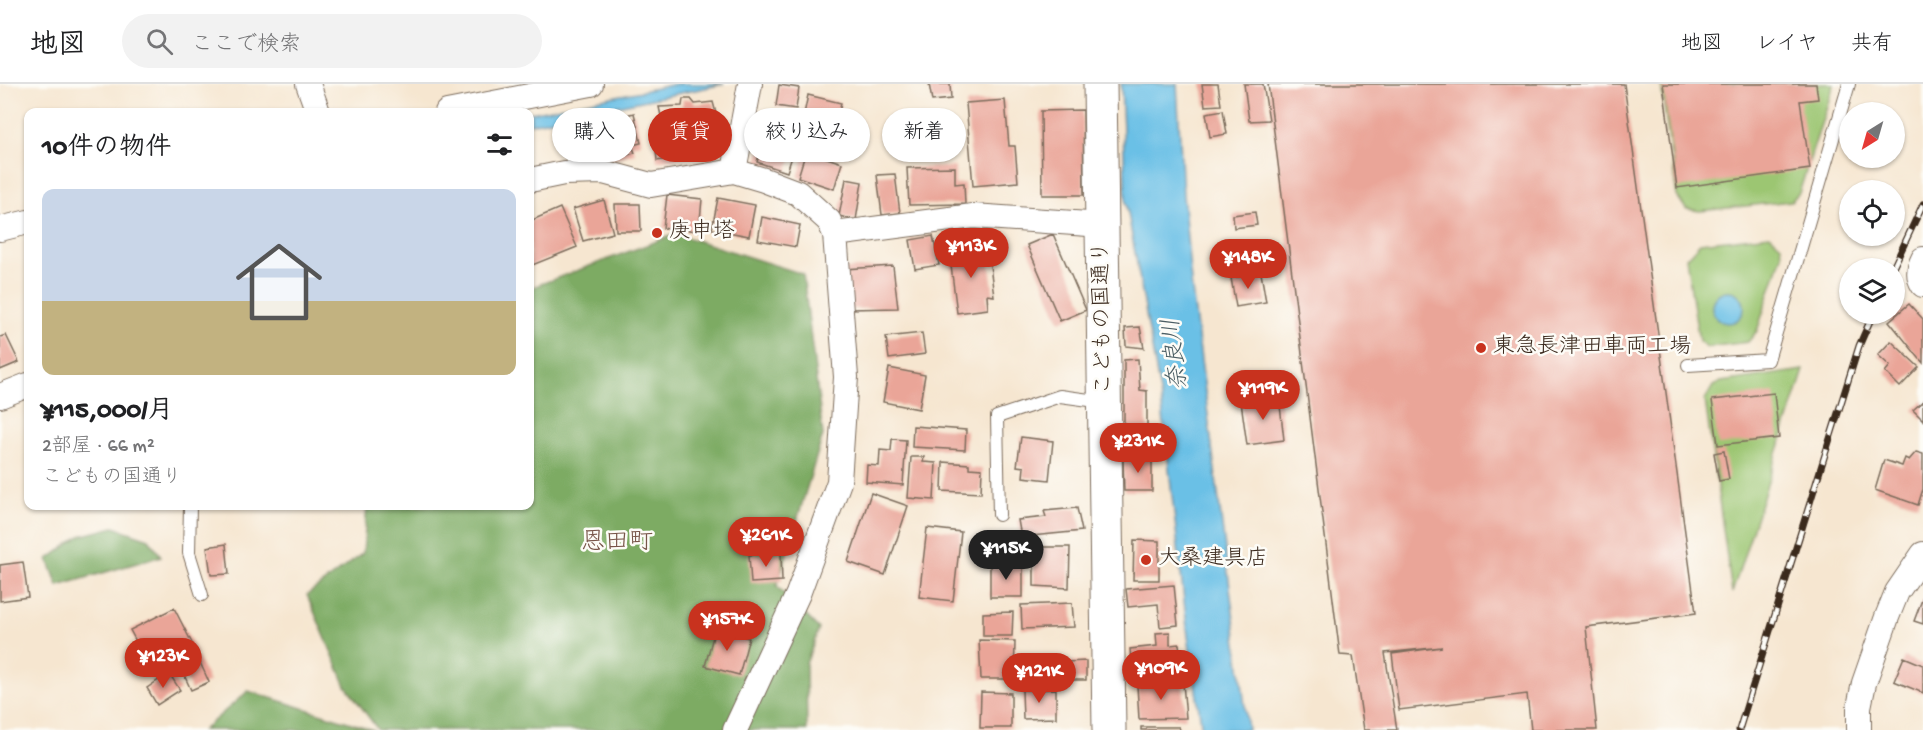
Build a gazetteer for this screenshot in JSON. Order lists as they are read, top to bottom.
{
  "streets": {
    "main road": ["こどもの国通り"]
  },
  "districts": ["恩田町"],
  "water": ["奈良川"],
  "places": ["庚申塔", "東急長津田車両工場", "大桑建具店"],
  "north": "bottom left",
  "page": {
    "header": "地図",
    "search": "ここで検索",
    "nav": ["地図", "レイヤ", "共有"],
    "chip": [
      "購入",
      "賃貸",
      "絞り込み",
      "新着"
    ],
    "heading": "10件の物件",
    "list": [
      {
        "name": "¥115,000/月",
        "note": "2部屋 · 66 m² · こどもの国通り"
      }
    ],
    "price": [
      "¥113K",
      "¥148K",
      "¥119K",
      "¥231K",
      "¥261K",
      "¥115K",
      "¥157K",
      "¥123K",
      "¥109K",
      "¥121K"
    ]
  }
}
